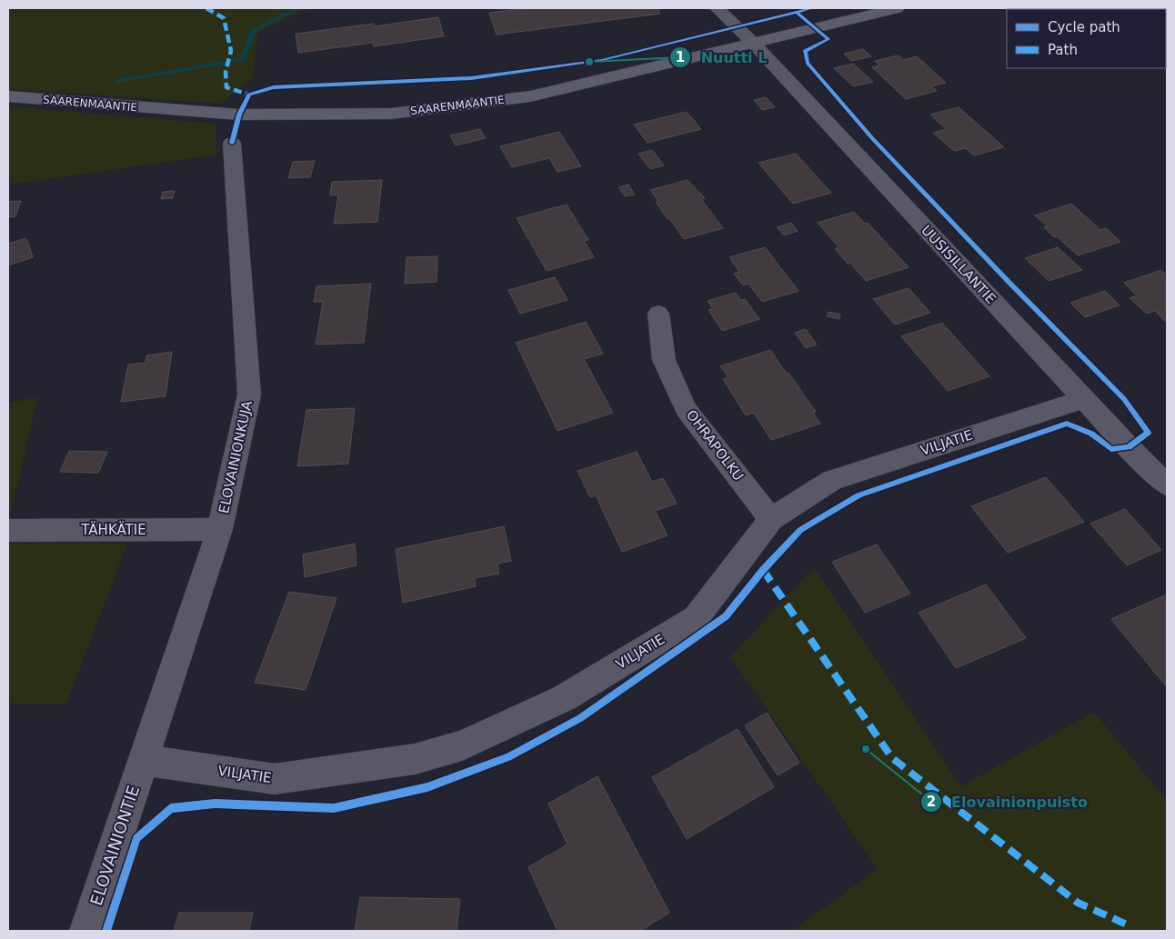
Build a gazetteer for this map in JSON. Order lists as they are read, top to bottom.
{
  "streets": {
    "street": [
      "SAARENMAANTIE",
      "UUSISILLANTIE",
      "VILJATIE",
      "OHRAPOLKU",
      "ELOVAINIONKUJA",
      "TÄHKÄTIE",
      "ELOVAINIONTIE"
    ]
  },
  "crossings": [
    ["SAARENMAANTIE", "UUSISILLANTIE"],
    ["UUSISILLANTIE", "VILJATIE"],
    ["VILJATIE", "OHRAPOLKU"],
    ["VILJATIE", "ELOVAINIONKUJA"],
    ["VILJATIE", "ELOVAINIONTIE"],
    ["ELOVAINIONKUJA", "TÄHKÄTIE"],
    ["ELOVAINIONKUJA", "ELOVAINIONTIE"]
  ],
  "places": ["Nuutti L", "Elovainionpuisto"],
  "legend": ["Cycle path", "Path"]
}
